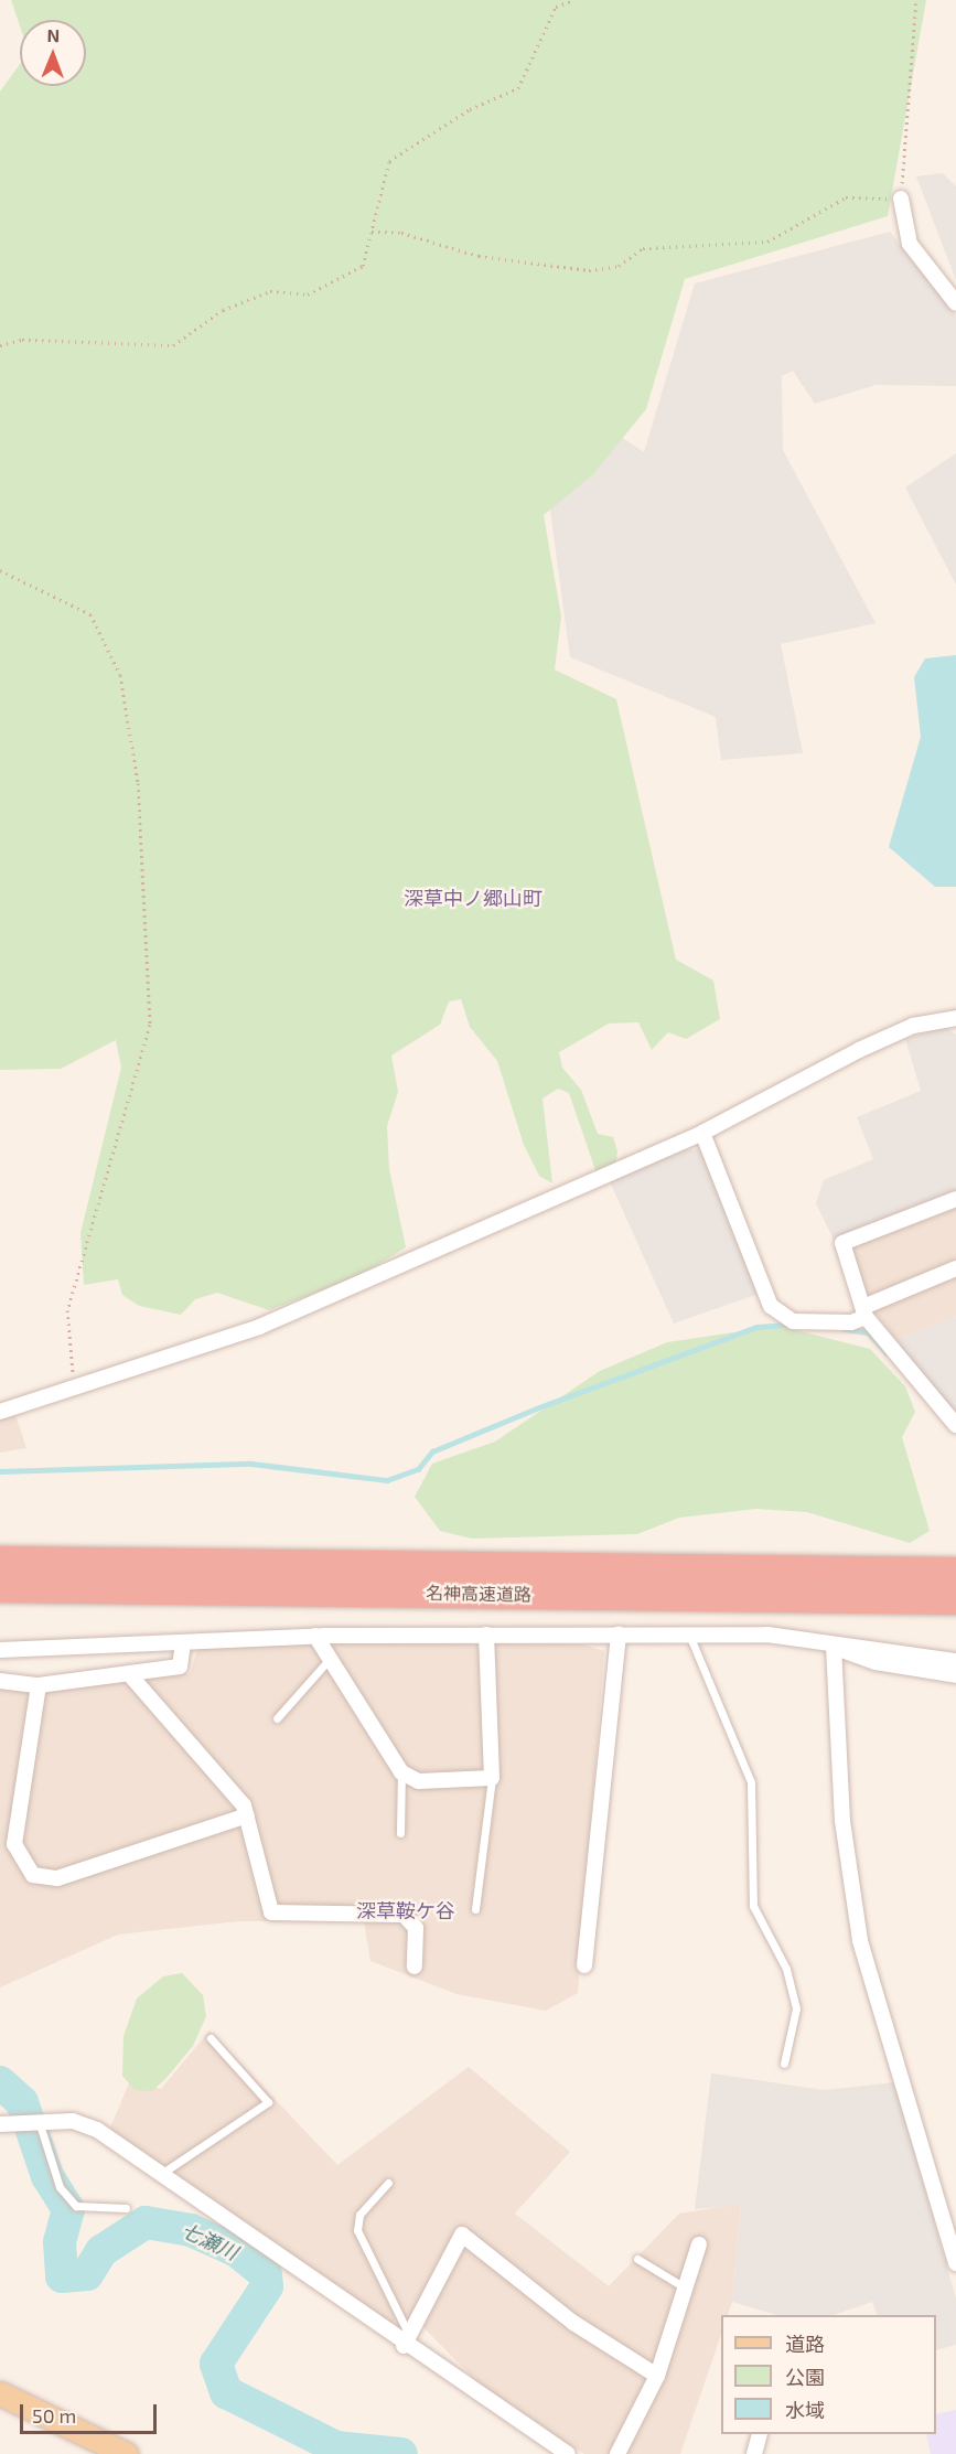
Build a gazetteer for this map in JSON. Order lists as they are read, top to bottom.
{
  "streets": {
    "highway": ["名神高速道路"]
  },
  "districts": ["深草中ノ郷山町", "深草鞍ケ谷"],
  "water": ["七瀬川"],
  "legend": ["道路", "公園", "水域"],
  "scale_bar": "50 m",
  "north": "top"
}
